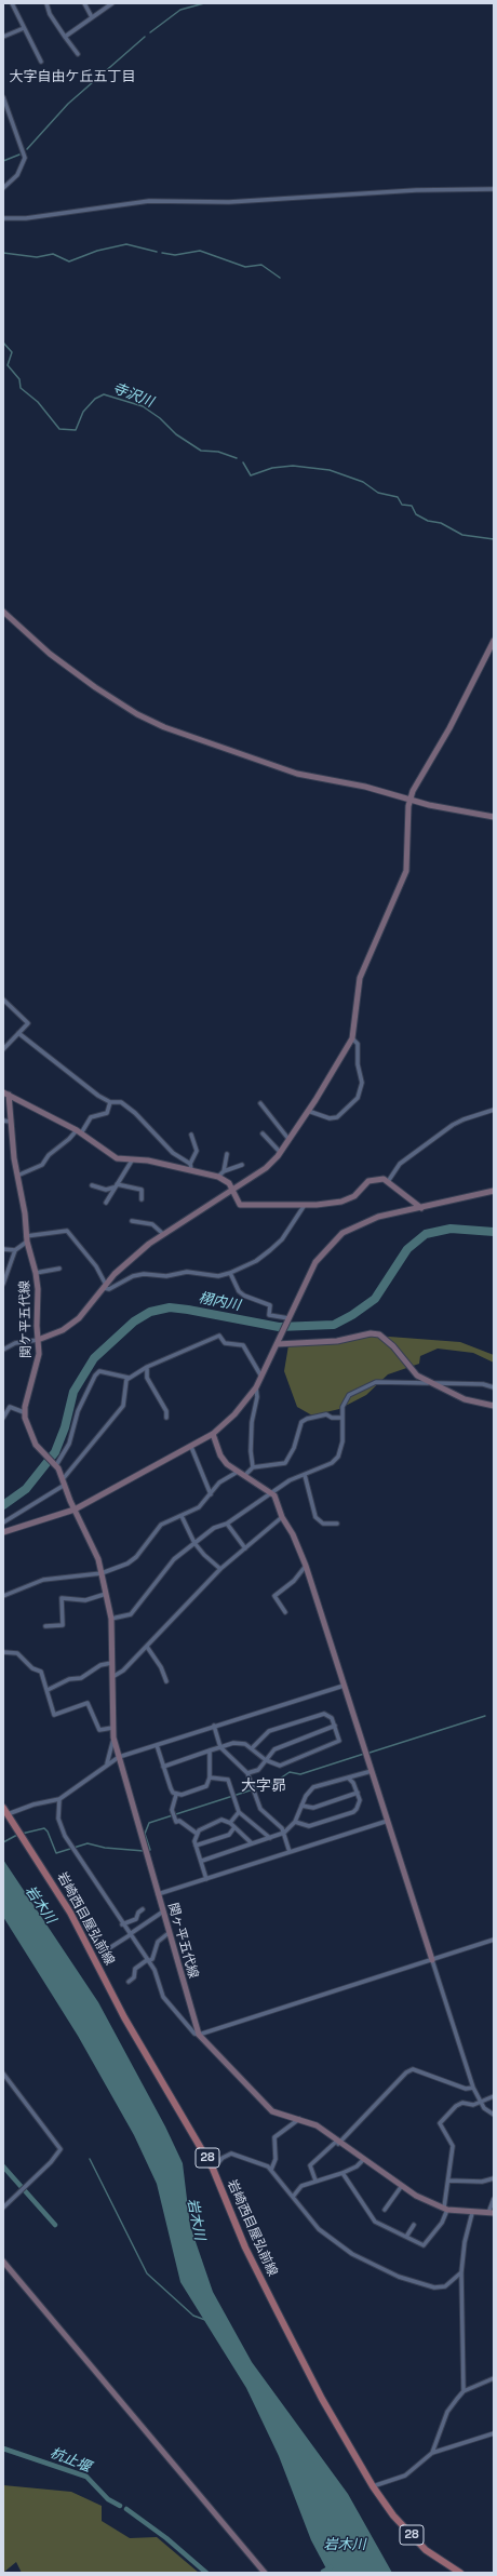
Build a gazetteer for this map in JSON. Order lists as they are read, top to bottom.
{
  "streets": {
    "main road": ["岩崎西目屋弘前線", "28"],
    "street": ["関ケ平五代線", "関ヶ平五代線"]
  },
  "districts": ["大字自由ケ丘五丁目", "大字昴"],
  "water": [
    "寺沢川",
    "栩内川",
    "岩木川",
    "杭止堰"
  ]
}
